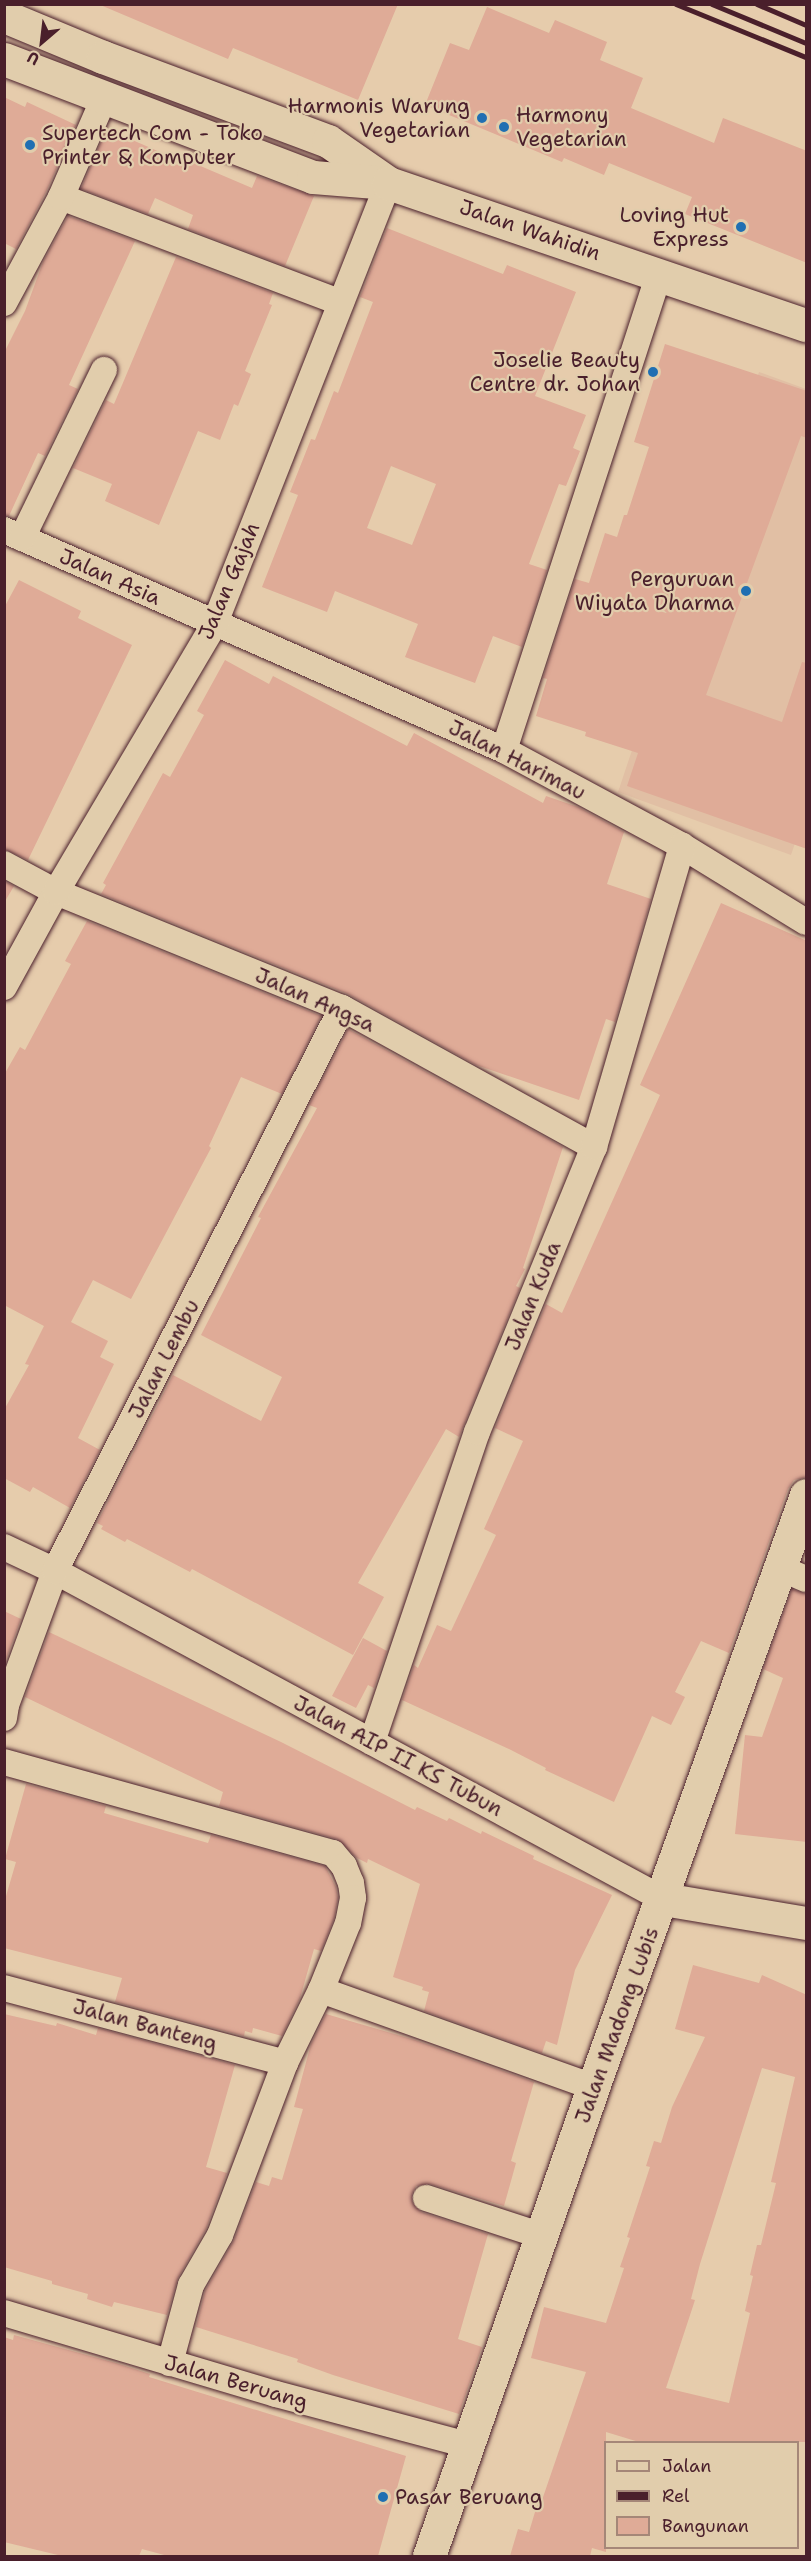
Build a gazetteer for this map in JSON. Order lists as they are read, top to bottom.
{
  "streets": {
    "street": [
      "Jalan Wahidin",
      "Jalan Asia",
      "Jalan Gajah",
      "Jalan Harimau",
      "Jalan Angsa",
      "Jalan Kuda",
      "Jalan Lembu",
      "Jalan AIP II KS Tubun",
      "Jalan Banteng",
      "Jalan Madong Lubis",
      "Jalan Beruang"
    ]
  },
  "crossings": [
    ["Jalan Wahidin", "Jalan Gajah"],
    ["Jalan Asia", "Jalan Gajah"],
    ["Jalan Asia", "Jalan Harimau"],
    ["Jalan Gajah", "Jalan Harimau"],
    ["Jalan Gajah", "Jalan Angsa"],
    ["Jalan Harimau", "Jalan Kuda"],
    ["Jalan Angsa", "Jalan Kuda"],
    ["Jalan Angsa", "Jalan Lembu"],
    ["Jalan Kuda", "Jalan AIP II KS Tubun"],
    ["Jalan Lembu", "Jalan AIP II KS Tubun"],
    ["Jalan AIP II KS Tubun", "Jalan Madong Lubis"],
    ["Jalan Madong Lubis", "Jalan Beruang"]
  ],
  "places": [
    "Harmonis Warung Vegetarian",
    "Harmony Vegetarian",
    "Supertech Com - Toko Printer & Komputer",
    "Loving Hut Express",
    "Joselie Beauty Centre dr. Johan",
    "Perguruan Wiyata Dharma",
    "Pasar Beruang"
  ],
  "legend": ["Jalan", "Rel", "Bangunan"],
  "north": "bottom left"
}
